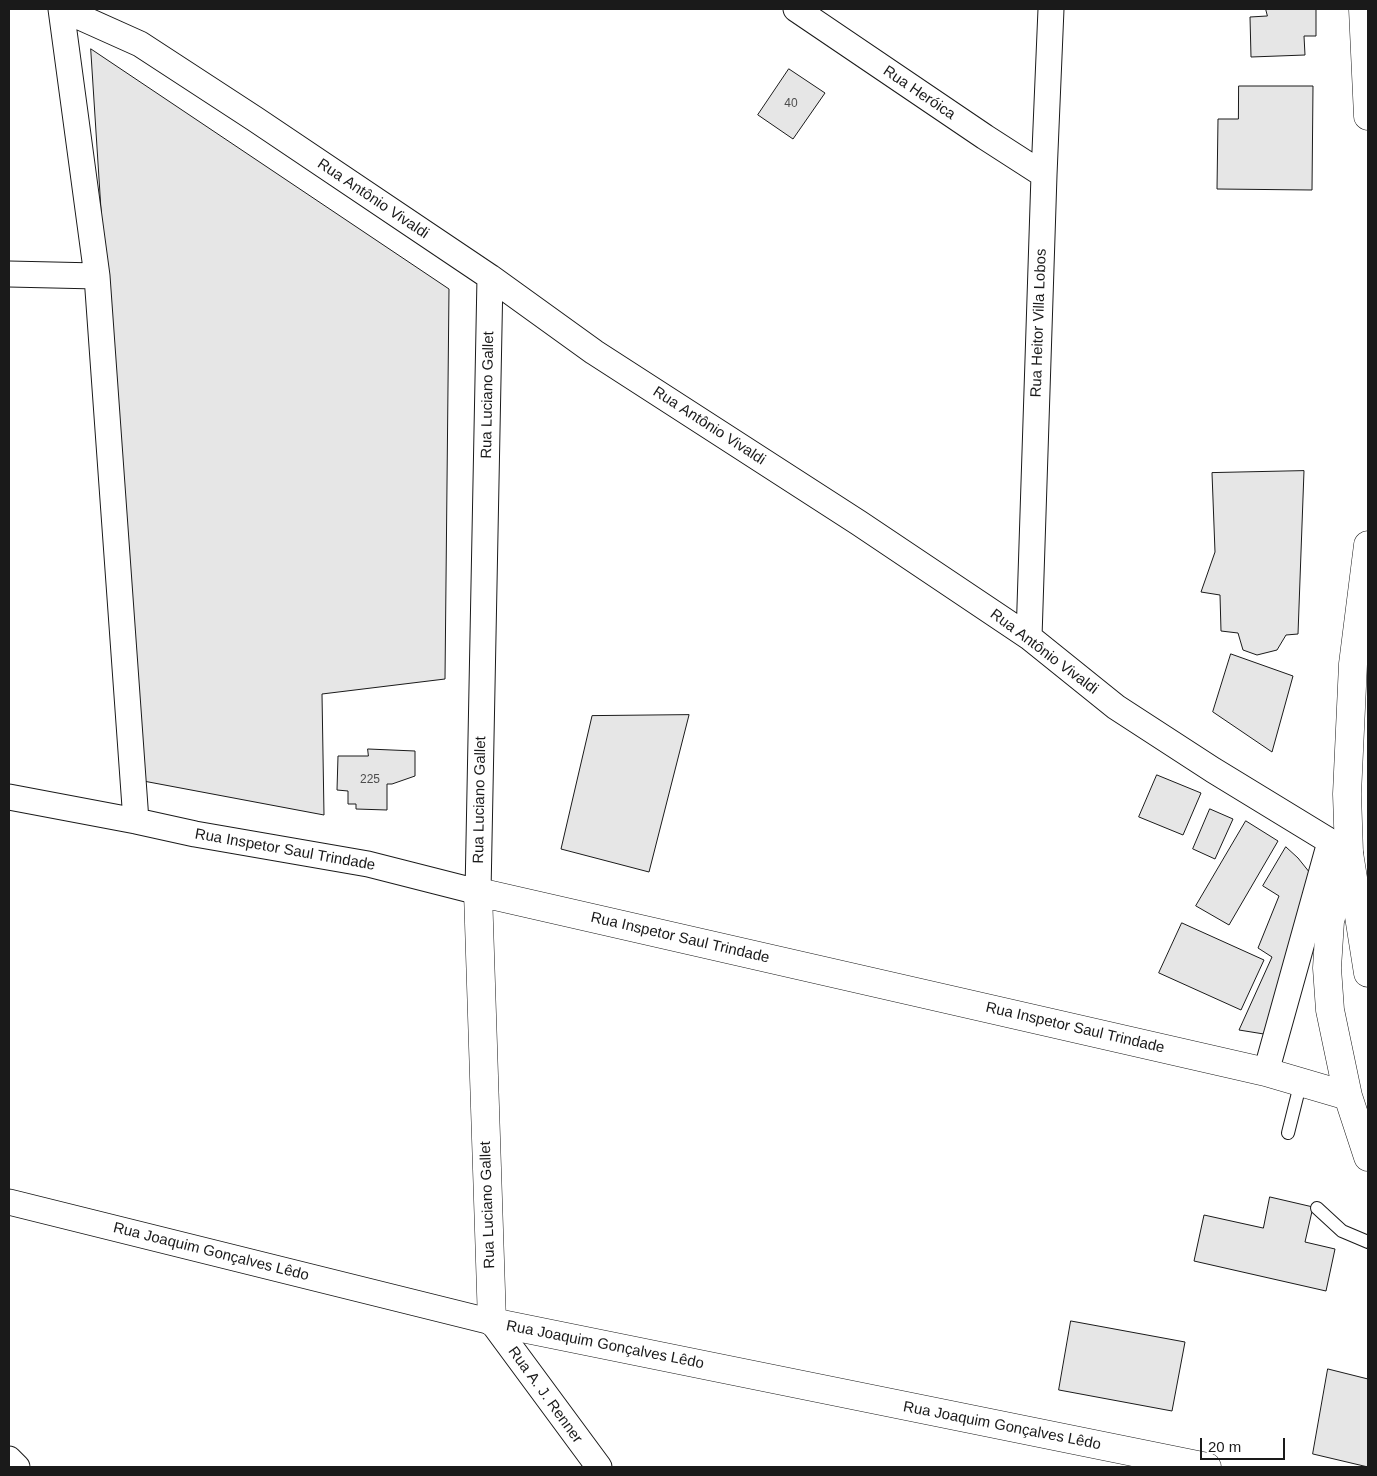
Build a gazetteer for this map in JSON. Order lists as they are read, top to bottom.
{
  "streets": {
    "street": [
      "Rua Heróica",
      "Rua Antônio Vivaldi",
      "Rua Heitor Villa Lobos",
      "Rua Luciano Gallet",
      "Rua Inspetor Saul Trindade",
      "Rua Joaquim Gonçalves Lêdo",
      "Rua A. J. Renner"
    ]
  },
  "crossings": [
    ["Rua Heróica", "Rua Heitor Villa Lobos"],
    ["Rua Antônio Vivaldi", "Rua Heitor Villa Lobos"],
    ["Rua Antônio Vivaldi", "Rua Luciano Gallet"],
    ["Rua Luciano Gallet", "Rua Inspetor Saul Trindade"],
    ["Rua Luciano Gallet", "Rua Joaquim Gonçalves Lêdo"],
    ["Rua Luciano Gallet", "Rua A. J. Renner"],
    ["Rua Joaquim Gonçalves Lêdo", "Rua A. J. Renner"]
  ],
  "house_numbers": ["40", "225"],
  "scale_bar": "20 m"
}
